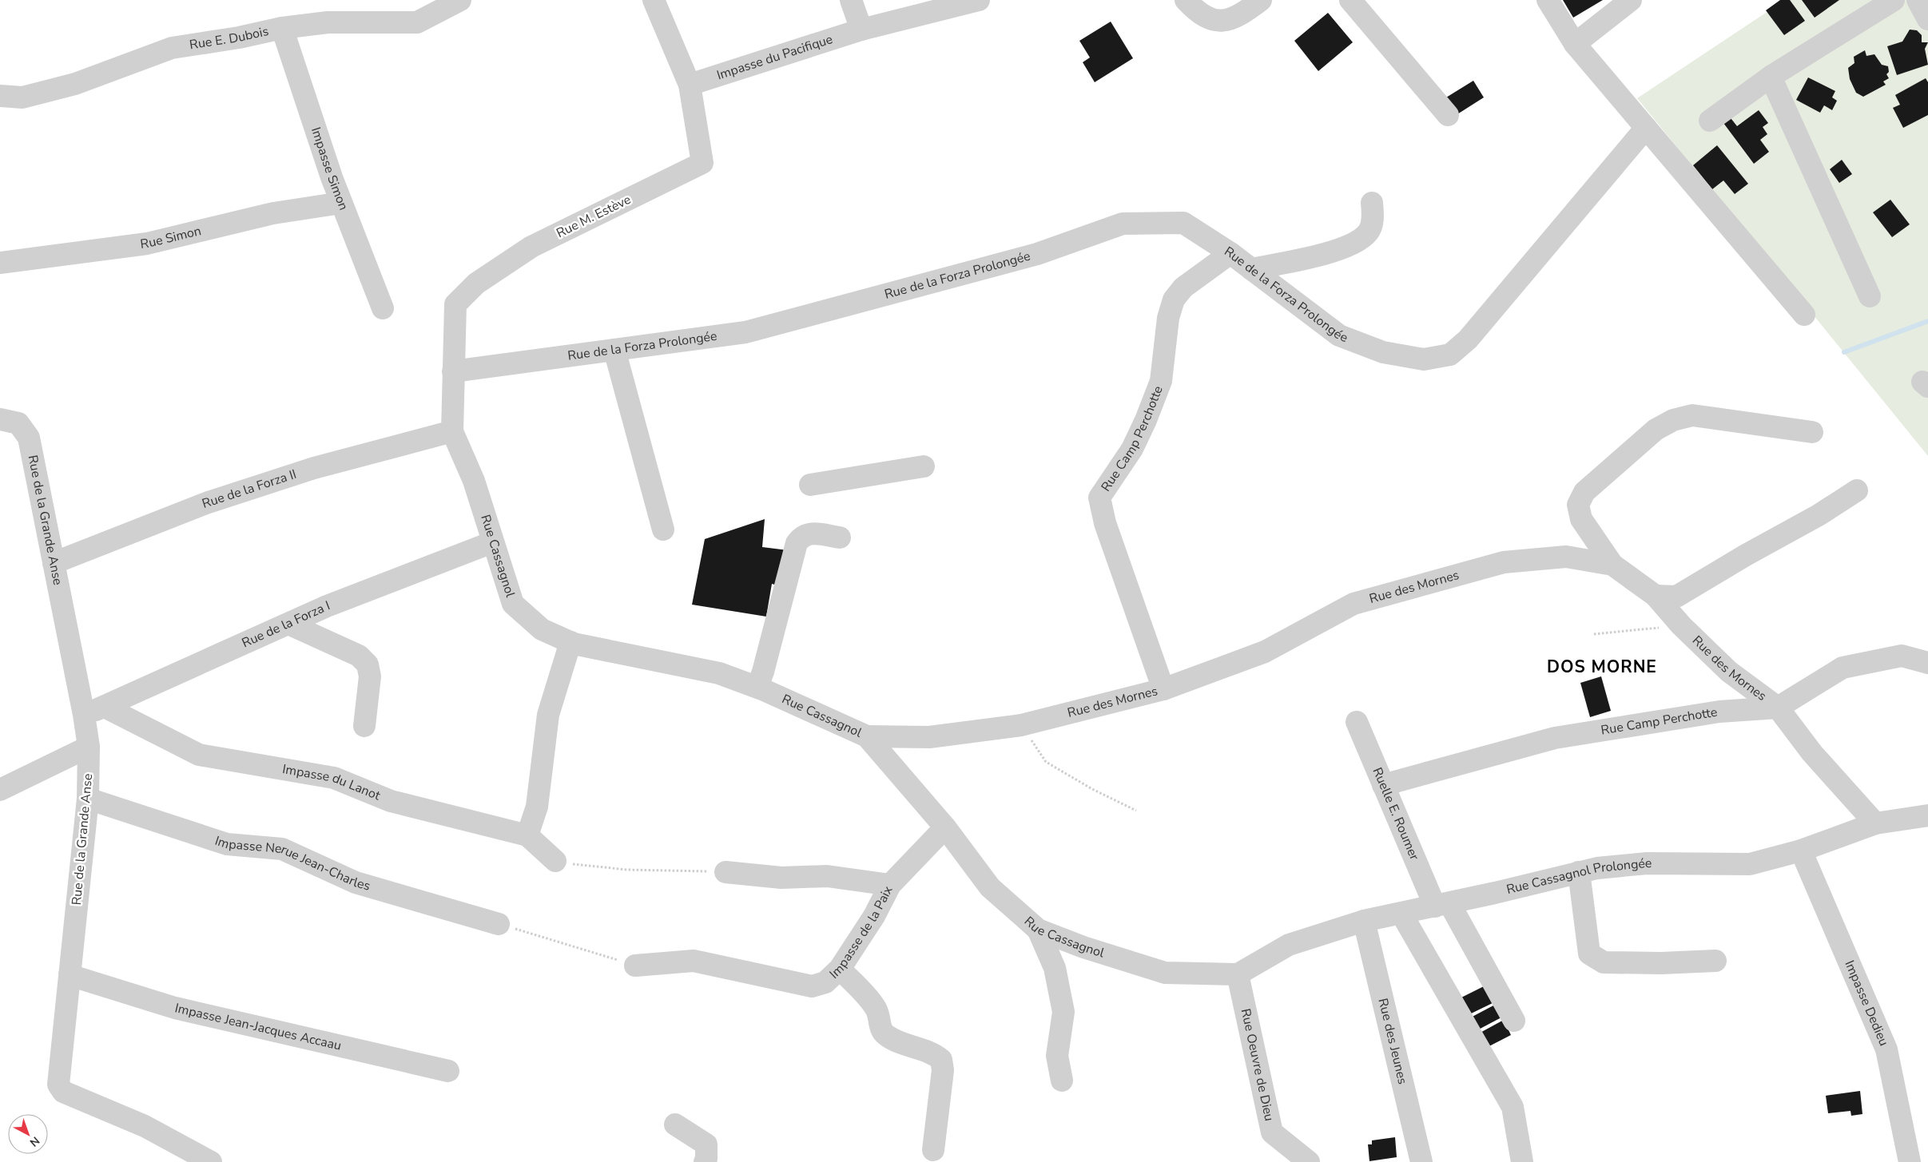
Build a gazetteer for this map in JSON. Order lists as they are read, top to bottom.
{
  "streets": {
    "street": [
      "Rue E. Dubois",
      "Impasse du Pacifique",
      "Impasse Simon",
      "Rue M. Estève",
      "Rue Simon",
      "Rue de la Forza Prolongée",
      "Rue Camp Perchotte",
      "Rue de la Forza II",
      "Rue de la Grande Anse",
      "Rue Cassagnol",
      "Rue des Mornes",
      "Rue de la Forza I",
      "Impasse du Lanot",
      "Ruelle E. Roumer",
      "Impasse Nerue Jean-Charles",
      "Rue Cassagnol Prolongée",
      "Impasse de la Paix",
      "Impasse Dedieu",
      "Impasse Jean-Jacques Accaau",
      "Rue des Jeunes",
      "Rue Oeuvre de Dieu"
    ]
  },
  "crossings": [
    ["Rue E. Dubois", "Impasse Simon"],
    ["Impasse du Pacifique", "Rue M. Estève"],
    ["Impasse Simon", "Rue Simon"],
    ["Rue M. Estève", "Rue de la Forza Prolongée"],
    ["Rue M. Estève", "Rue de la Forza II"],
    ["Rue M. Estève", "Rue Cassagnol"],
    ["Rue de la Forza Prolongée", "Rue Camp Perchotte"],
    ["Rue Camp Perchotte", "Rue des Mornes"],
    ["Rue Camp Perchotte", "Ruelle E. Roumer"],
    ["Rue de la Forza II", "Rue de la Grande Anse"],
    ["Rue de la Forza II", "Rue Cassagnol"],
    ["Rue de la Grande Anse", "Rue de la Forza I"],
    ["Rue de la Grande Anse", "Impasse Nerue Jean-Charles"],
    ["Rue de la Grande Anse", "Impasse Jean-Jacques Accaau"],
    ["Rue Cassagnol", "Rue des Mornes"],
    ["Rue Cassagnol", "Rue de la Forza I"],
    ["Rue Cassagnol", "Rue Cassagnol Prolongée"],
    ["Rue Cassagnol", "Impasse de la Paix"],
    ["Rue Cassagnol", "Rue Oeuvre de Dieu"],
    ["Rue des Mornes", "Rue Cassagnol Prolongée"],
    ["Rue de la Forza I", "Impasse du Lanot"],
    ["Ruelle E. Roumer", "Rue Cassagnol Prolongée"],
    ["Rue Cassagnol Prolongée", "Impasse Dedieu"],
    ["Rue Cassagnol Prolongée", "Rue des Jeunes"],
    ["Rue Cassagnol Prolongée", "Rue Oeuvre de Dieu"]
  ],
  "districts": ["DOS MORNE"],
  "north": "bottom right"
}
